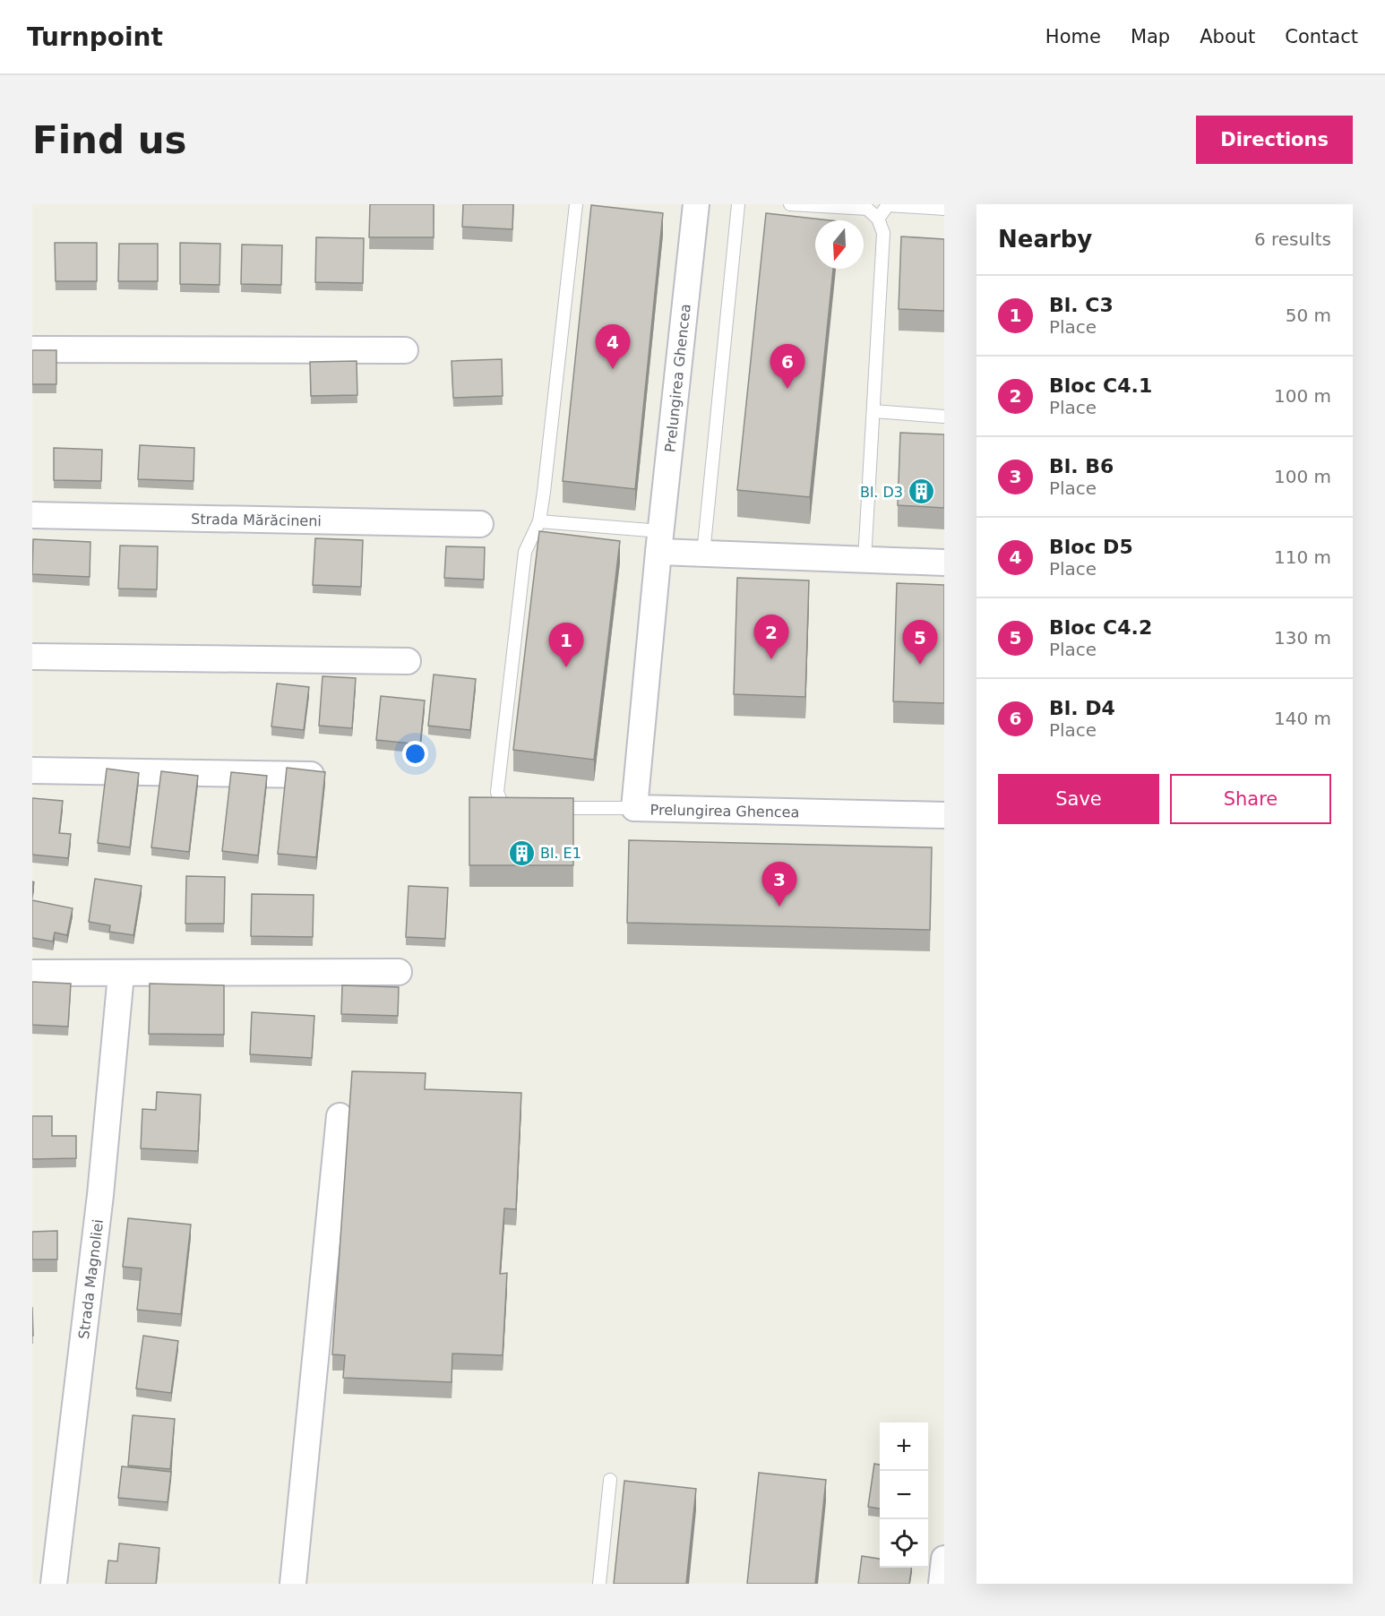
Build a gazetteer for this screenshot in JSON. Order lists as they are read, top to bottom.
{
  "streets": {
    "street": ["Prelungirea Ghencea", "Strada Mărăcineni", "Strada Magnoliei"]
  },
  "places": {
    "building": ["Bl. D3", "Bl. E1"]
  },
  "north": "bottom",
  "page": {
    "header": "Turnpoint",
    "nav": [
      "Home",
      "Map",
      "About",
      "Contact"
    ],
    "buttons": [
      "Directions",
      ["Save", "Share"]
    ],
    "title": "Find us",
    "heading": ["Nearby", "6 results"],
    "list": [
      {
        "mark": "1",
        "name": "Bl. C3",
        "note": "Place",
        "value": "50 m"
      },
      {
        "mark": "2",
        "name": "Bloc C4.1",
        "note": "Place",
        "value": "100 m"
      },
      {
        "mark": "3",
        "name": "Bl. B6",
        "note": "Place",
        "value": "100 m"
      },
      {
        "mark": "4",
        "name": "Bloc D5",
        "note": "Place",
        "value": "110 m"
      },
      {
        "mark": "5",
        "name": "Bloc C4.2",
        "note": "Place",
        "value": "130 m"
      },
      {
        "mark": "6",
        "name": "Bl. D4",
        "note": "Place",
        "value": "140 m"
      }
    ],
    "pins": [
      "4",
      "6",
      "2",
      "5",
      "1",
      "3"
    ],
    "map_buttons": ["+", "−"]
  }
}
